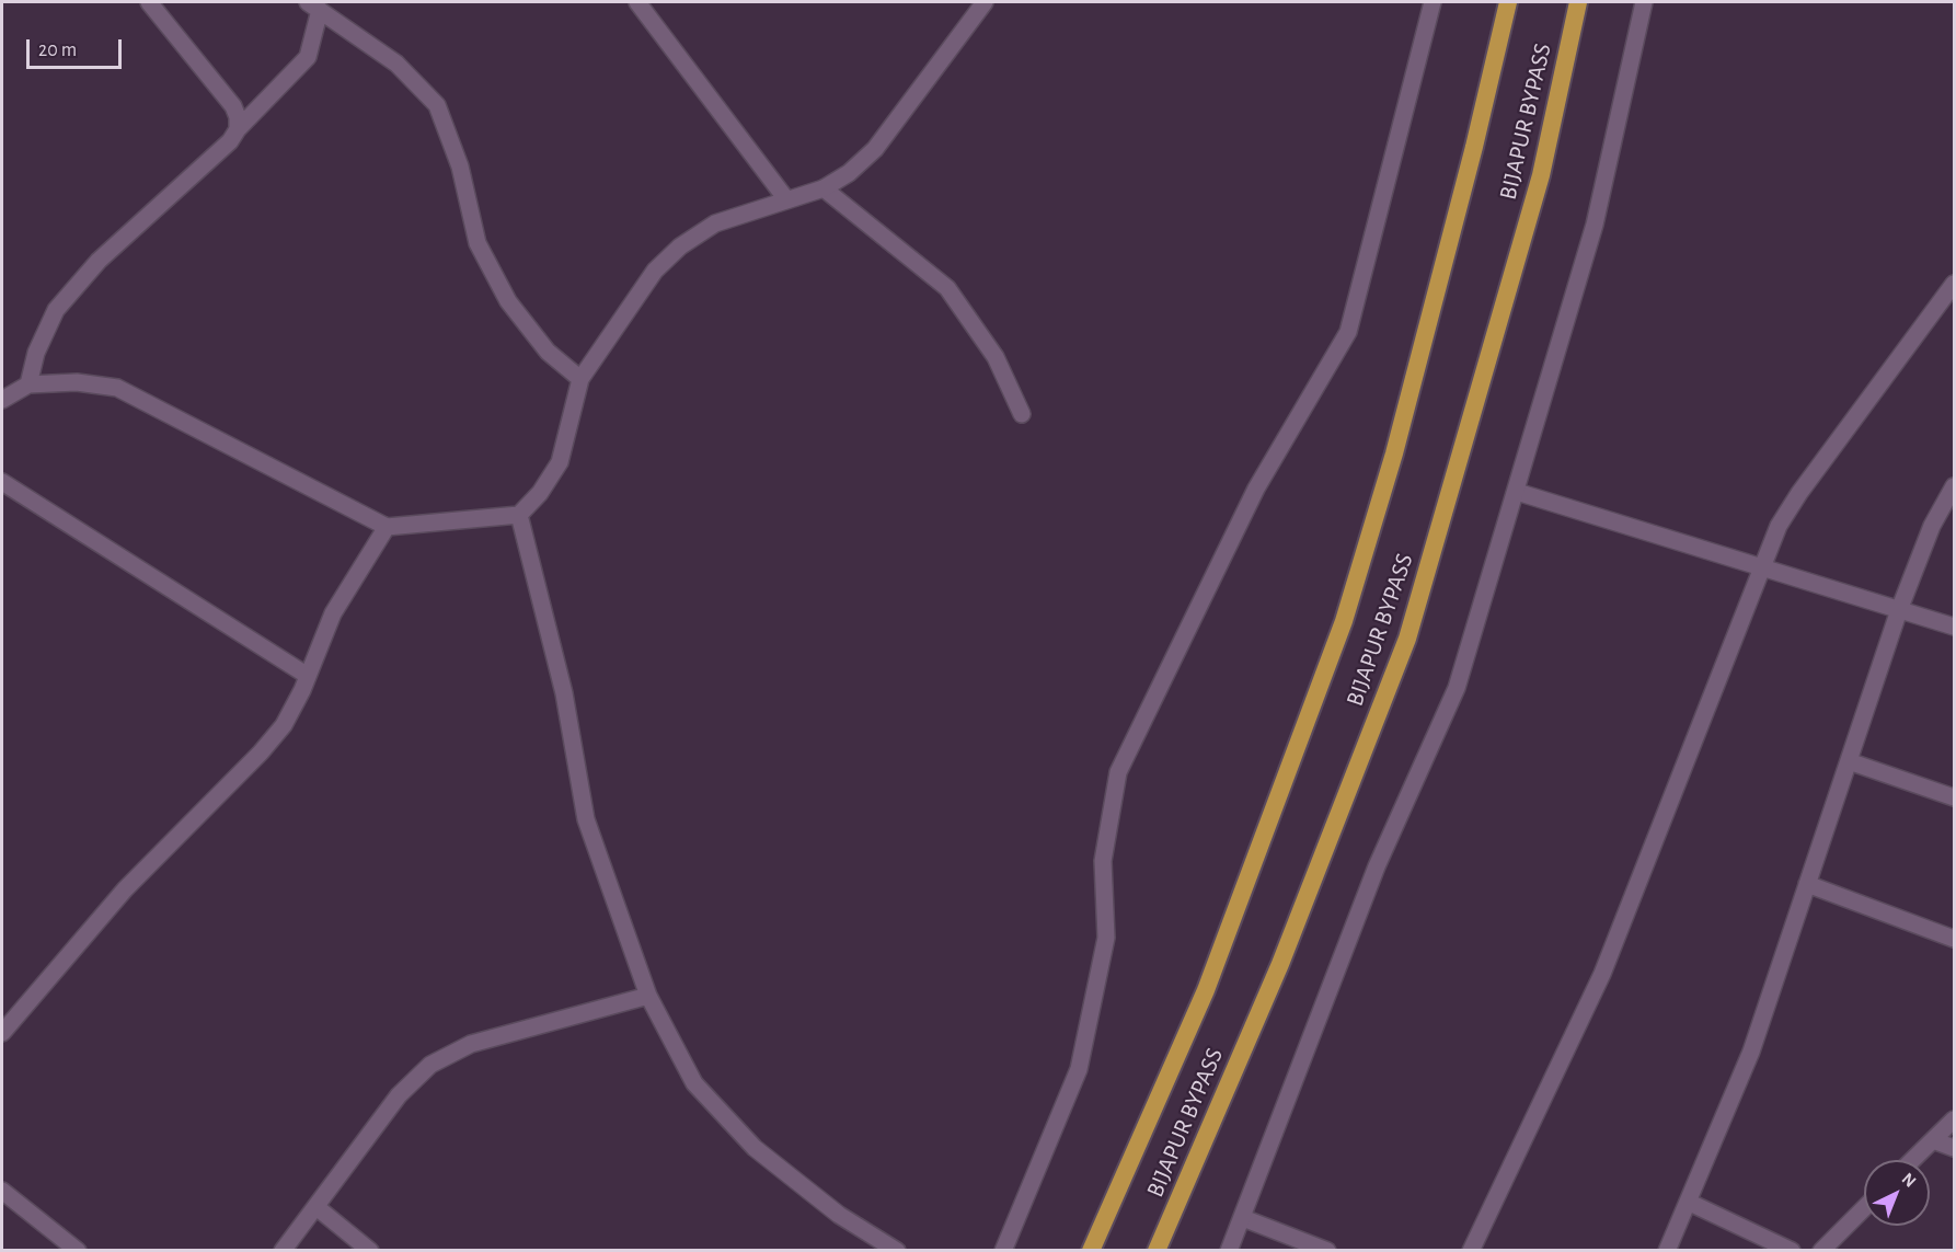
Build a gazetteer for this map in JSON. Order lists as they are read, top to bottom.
{
  "streets": {
    "highway": ["BIJAPUR BYPASS"]
  },
  "scale_bar": "20 m",
  "north": "top right"
}
